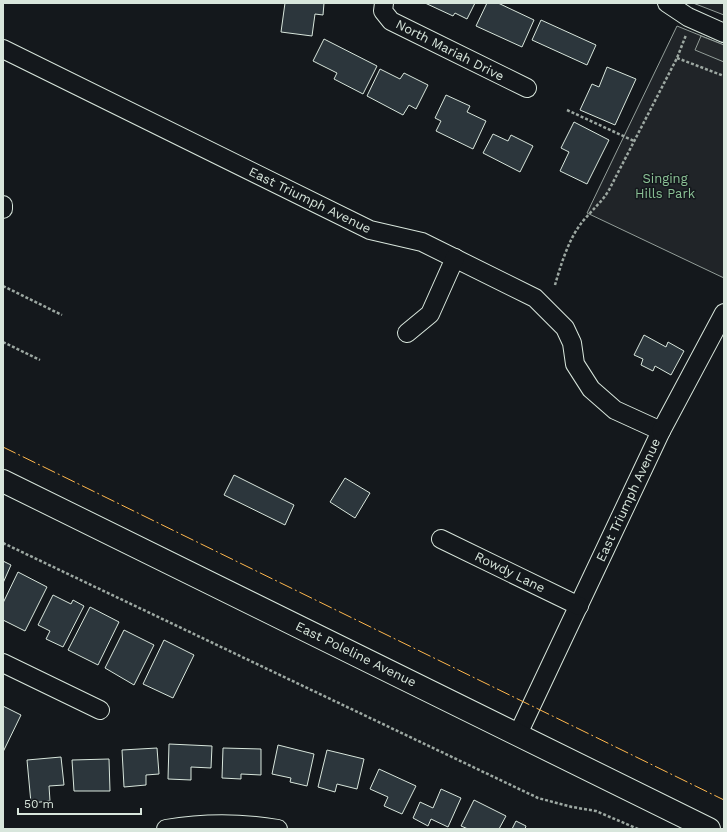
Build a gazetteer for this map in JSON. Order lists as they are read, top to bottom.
{
  "streets": {
    "main road": ["East Poleline Avenue"],
    "street": ["North Mariah Drive", "East Triumph Avenue", "Rowdy Lane"]
  },
  "crossings": [
    ["East Triumph Avenue", "Rowdy Lane"],
    ["East Triumph Avenue", "East Poleline Avenue"]
  ],
  "parks": ["Singing Hills Park"],
  "scale_bar": "50 m"
}
